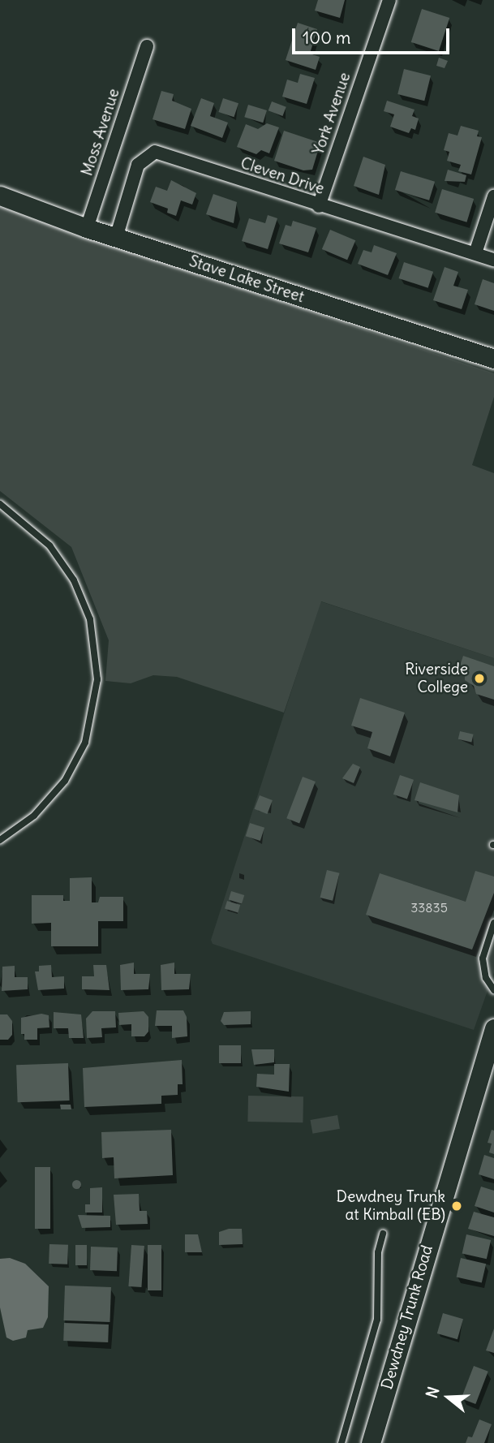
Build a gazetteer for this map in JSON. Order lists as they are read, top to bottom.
{
  "streets": {
    "street": [
      "York Avenue",
      "Moss Avenue",
      "Cleven Drive",
      "Stave Lake Street",
      "Dewdney Trunk Road"
    ]
  },
  "crossings": [
    ["York Avenue", "Cleven Drive"],
    ["Moss Avenue", "Stave Lake Street"],
    ["Cleven Drive", "Stave Lake Street"]
  ],
  "places": ["Riverside College", "Dewdney Trunk at Kimball (EB)"],
  "house_numbers": ["33835"],
  "scale_bar": "100 m",
  "north": "left"
}
